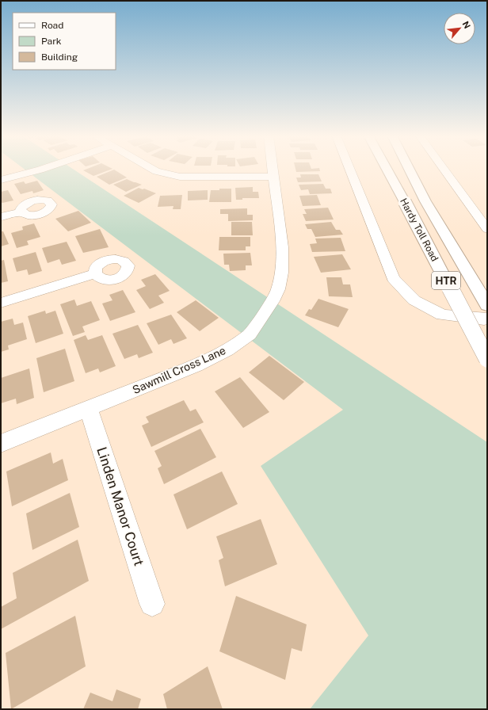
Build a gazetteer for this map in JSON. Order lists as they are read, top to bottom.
{
  "streets": {
    "highway": ["Hardy Toll Road", "HTR"],
    "street": ["Sawmill Cross Lane", "Linden Manor Court"]
  },
  "crossings": [
    ["Sawmill Cross Lane", "Linden Manor Court"]
  ],
  "legend": ["Road", "Park", "Building"],
  "north": "top right"
}
